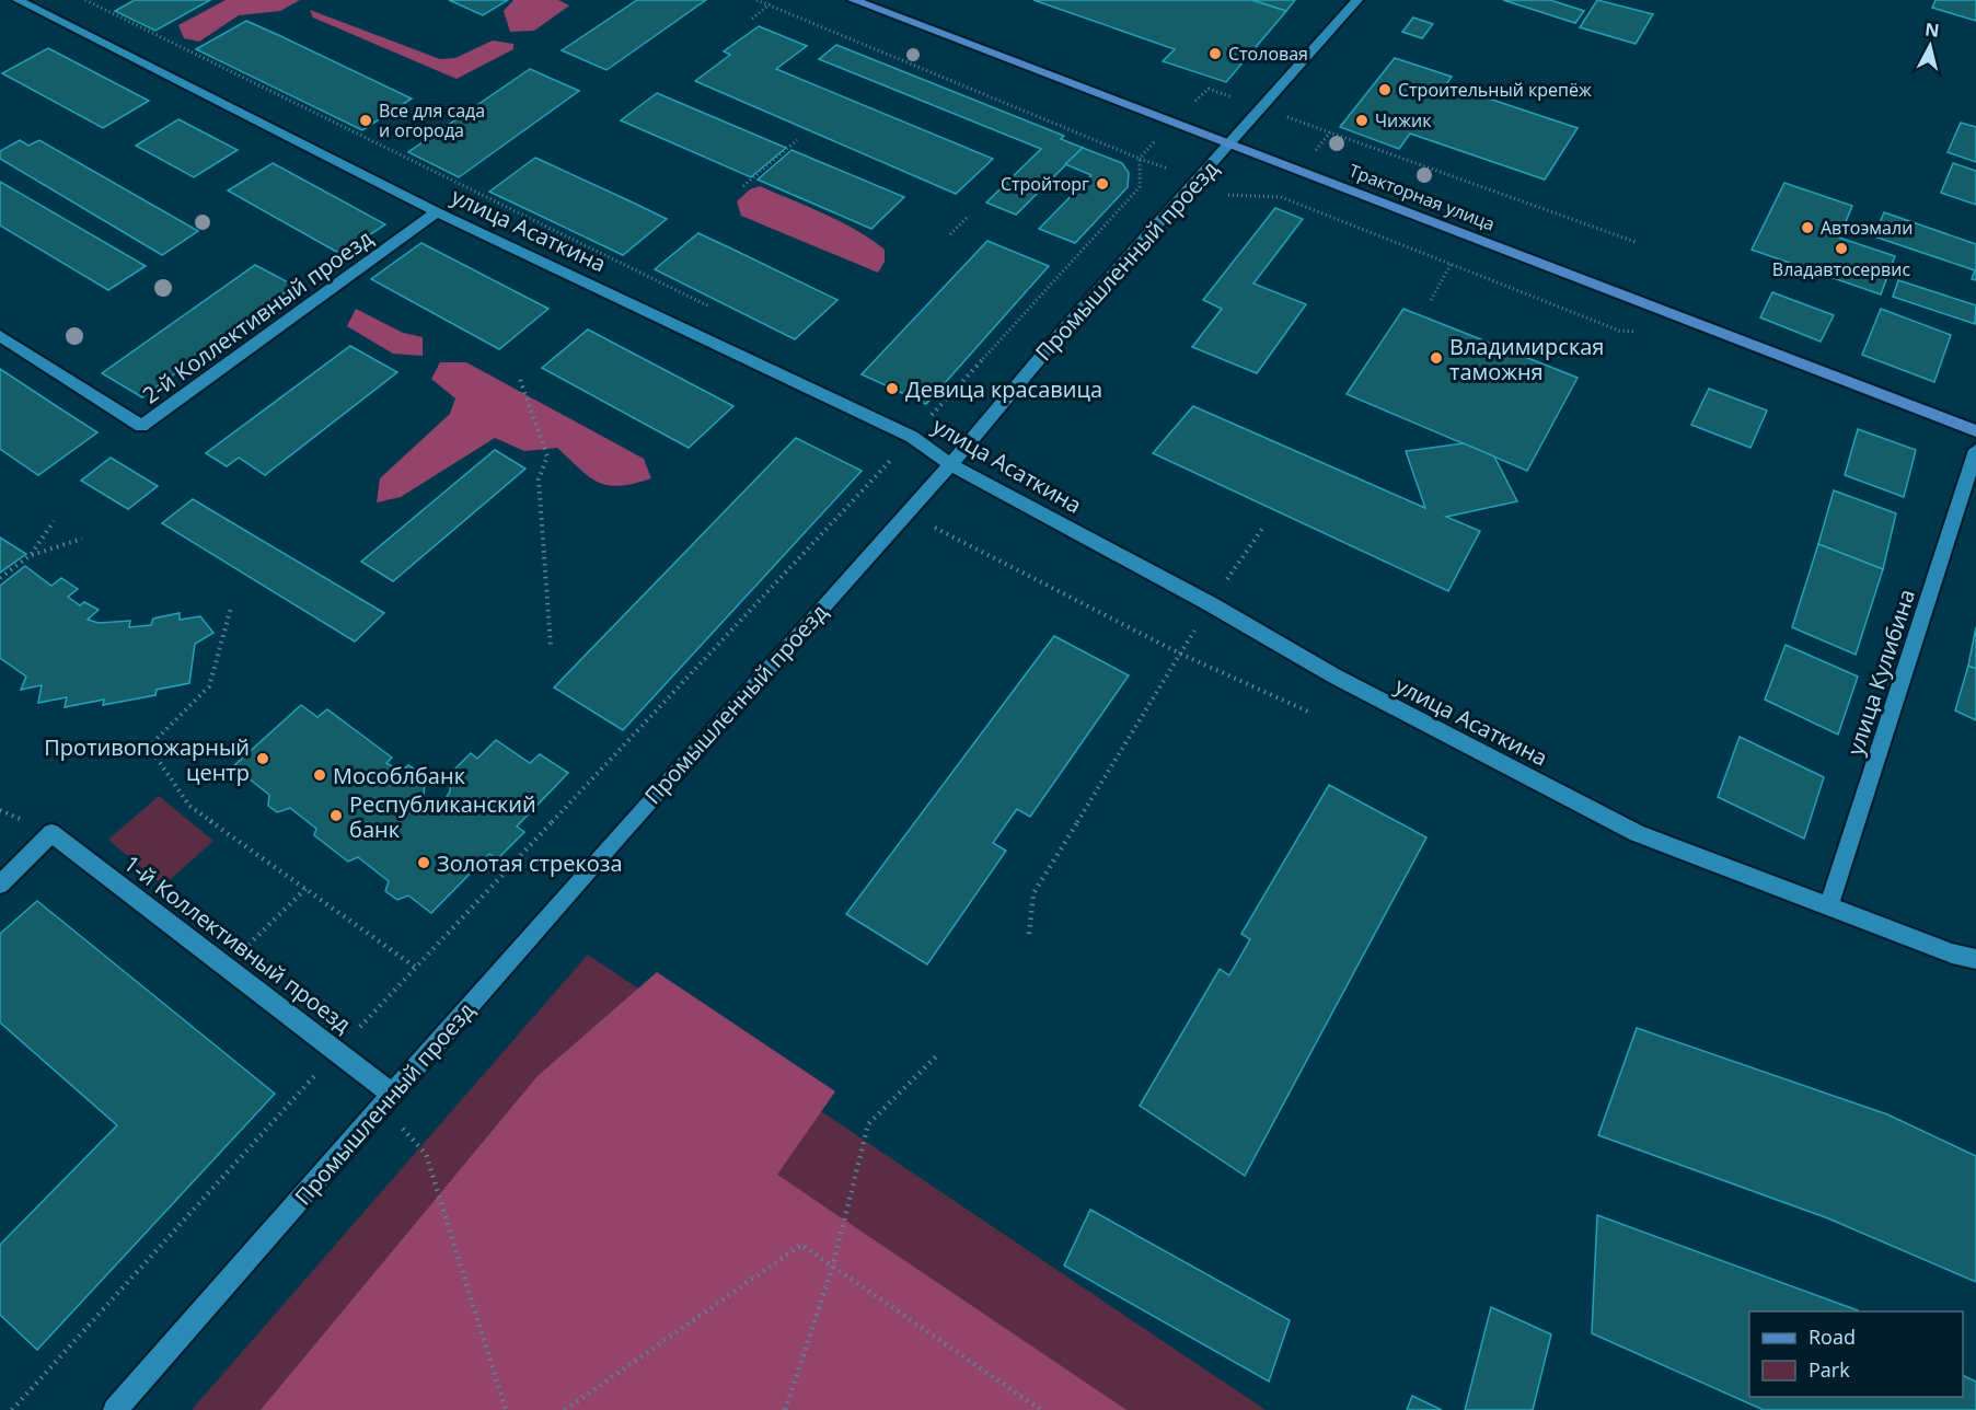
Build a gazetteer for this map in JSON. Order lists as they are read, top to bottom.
{
  "streets": {
    "main road": ["Тракторная улица"],
    "street": [
      "улица Асаткина",
      "Промышленный проезд",
      "2-й Коллективный проезд",
      "улица Кулибина",
      "1-й Коллективный проезд"
    ]
  },
  "crossings": [
    ["Тракторная улица", "Промышленный проезд"],
    ["улица Асаткина", "Промышленный проезд"],
    ["улица Асаткина", "2-й Коллективный проезд"],
    ["улица Асаткина", "улица Кулибина"],
    ["Промышленный проезд", "1-й Коллективный проезд"]
  ],
  "places": [
    "Столовая",
    "Строительный крепёж",
    "Все для сада и огорода",
    "Чижик",
    "Стройторг",
    "Автоэмали",
    "Владавтосервис",
    "Владимирская таможня",
    "Девица красавица",
    "Противопожарный центр",
    "Мособлбанк",
    "Республиканский банк",
    "Золотая стрекоза"
  ],
  "legend": ["Road", "Park"],
  "north": "top"
}
